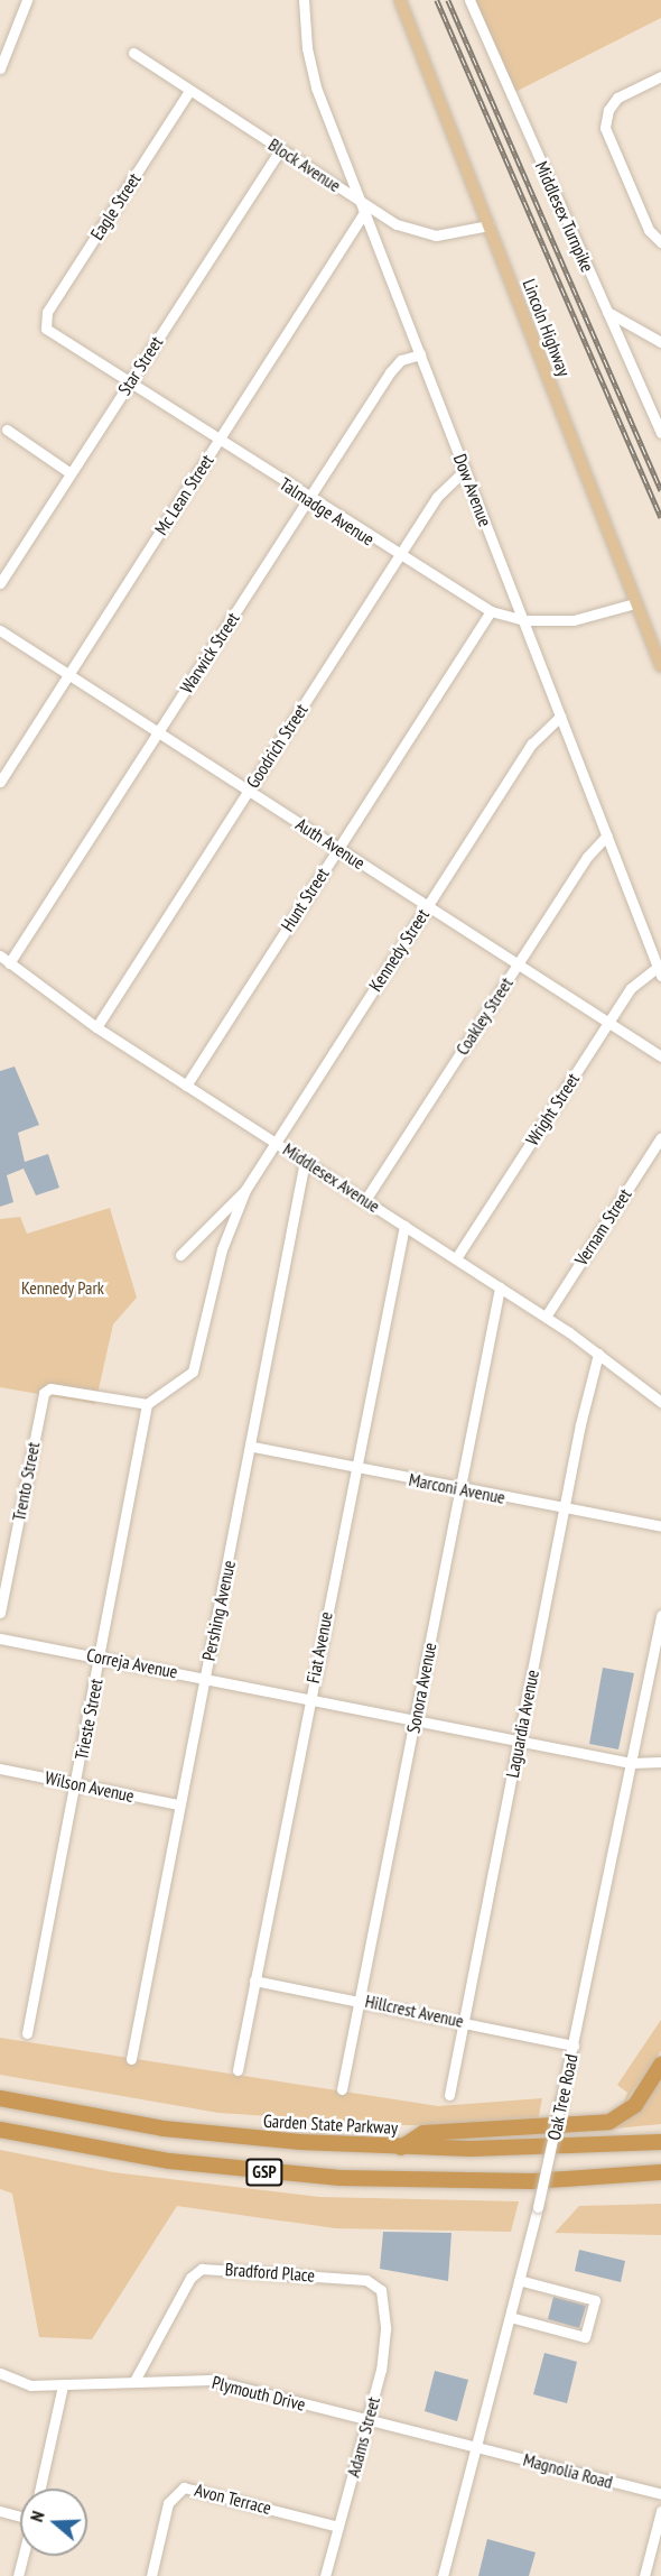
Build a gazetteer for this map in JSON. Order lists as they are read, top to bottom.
{
  "streets": {
    "highway": ["Garden State Parkway", "GSP"],
    "main road": ["Lincoln Highway"],
    "street": [
      "Block Avenue",
      "Eagle Street",
      "Middlesex Turnpike",
      "Star Street",
      "Dow Avenue",
      "Mc Lean Street",
      "Talmadge Avenue",
      "Warwick Street",
      "Goodrich Street",
      "Auth Avenue",
      "Hunt Street",
      "Kennedy Street",
      "Coakley Street",
      "Wright Street",
      "Middlesex Avenue",
      "Vernam Street",
      "Trento Street",
      "Marconi Avenue",
      "Pershing Avenue",
      "Fiat Avenue",
      "Correja Avenue",
      "Sonora Avenue",
      "Trieste Street",
      "Laguardia Avenue",
      "Wilson Avenue",
      "Hillcrest Avenue",
      "Oak Tree Road",
      "Bradford Place",
      "Plymouth Drive",
      "Adams Street",
      "Magnolia Road",
      "Avon Terrace"
    ]
  },
  "crossings": [
    ["Block Avenue", "Eagle Street"],
    ["Block Avenue", "Lincoln Highway"],
    ["Block Avenue", "Star Street"],
    ["Block Avenue", "Dow Avenue"],
    ["Block Avenue", "Mc Lean Street"],
    ["Eagle Street", "Talmadge Avenue"],
    ["Lincoln Highway", "Talmadge Avenue"],
    ["Star Street", "Talmadge Avenue"],
    ["Dow Avenue", "Mc Lean Street"],
    ["Dow Avenue", "Talmadge Avenue"],
    ["Dow Avenue", "Warwick Street"],
    ["Dow Avenue", "Goodrich Street"],
    ["Dow Avenue", "Kennedy Street"],
    ["Dow Avenue", "Coakley Street"],
    ["Dow Avenue", "Wright Street"],
    ["Mc Lean Street", "Talmadge Avenue"],
    ["Mc Lean Street", "Auth Avenue"],
    ["Talmadge Avenue", "Warwick Street"],
    ["Talmadge Avenue", "Goodrich Street"],
    ["Talmadge Avenue", "Hunt Street"],
    ["Warwick Street", "Auth Avenue"],
    ["Warwick Street", "Middlesex Avenue"],
    ["Goodrich Street", "Auth Avenue"],
    ["Goodrich Street", "Middlesex Avenue"],
    ["Auth Avenue", "Hunt Street"],
    ["Auth Avenue", "Kennedy Street"],
    ["Auth Avenue", "Coakley Street"],
    ["Auth Avenue", "Wright Street"],
    ["Hunt Street", "Middlesex Avenue"],
    ["Kennedy Street", "Middlesex Avenue"],
    ["Kennedy Street", "Trento Street"],
    ["Kennedy Street", "Trieste Street"],
    ["Coakley Street", "Middlesex Avenue"],
    ["Wright Street", "Middlesex Avenue"],
    ["Middlesex Avenue", "Vernam Street"],
    ["Middlesex Avenue", "Pershing Avenue"],
    ["Middlesex Avenue", "Fiat Avenue"],
    ["Middlesex Avenue", "Sonora Avenue"],
    ["Middlesex Avenue", "Laguardia Avenue"],
    ["Trento Street", "Trieste Street"],
    ["Marconi Avenue", "Pershing Avenue"],
    ["Marconi Avenue", "Fiat Avenue"],
    ["Marconi Avenue", "Sonora Avenue"],
    ["Marconi Avenue", "Laguardia Avenue"],
    ["Pershing Avenue", "Correja Avenue"],
    ["Pershing Avenue", "Wilson Avenue"],
    ["Fiat Avenue", "Correja Avenue"],
    ["Fiat Avenue", "Hillcrest Avenue"],
    ["Correja Avenue", "Sonora Avenue"],
    ["Correja Avenue", "Trieste Street"],
    ["Correja Avenue", "Laguardia Avenue"],
    ["Correja Avenue", "Oak Tree Road"],
    ["Sonora Avenue", "Hillcrest Avenue"],
    ["Trieste Street", "Wilson Avenue"],
    ["Laguardia Avenue", "Hillcrest Avenue"],
    ["Hillcrest Avenue", "Oak Tree Road"],
    ["Oak Tree Road", "Plymouth Drive"],
    ["Oak Tree Road", "Magnolia Road"],
    ["Bradford Place", "Plymouth Drive"],
    ["Bradford Place", "Adams Street"],
    ["Plymouth Drive", "Adams Street"],
    ["Plymouth Drive", "Magnolia Road"],
    ["Adams Street", "Avon Terrace"]
  ],
  "parks": ["Kennedy Park"],
  "north": "left"
}
